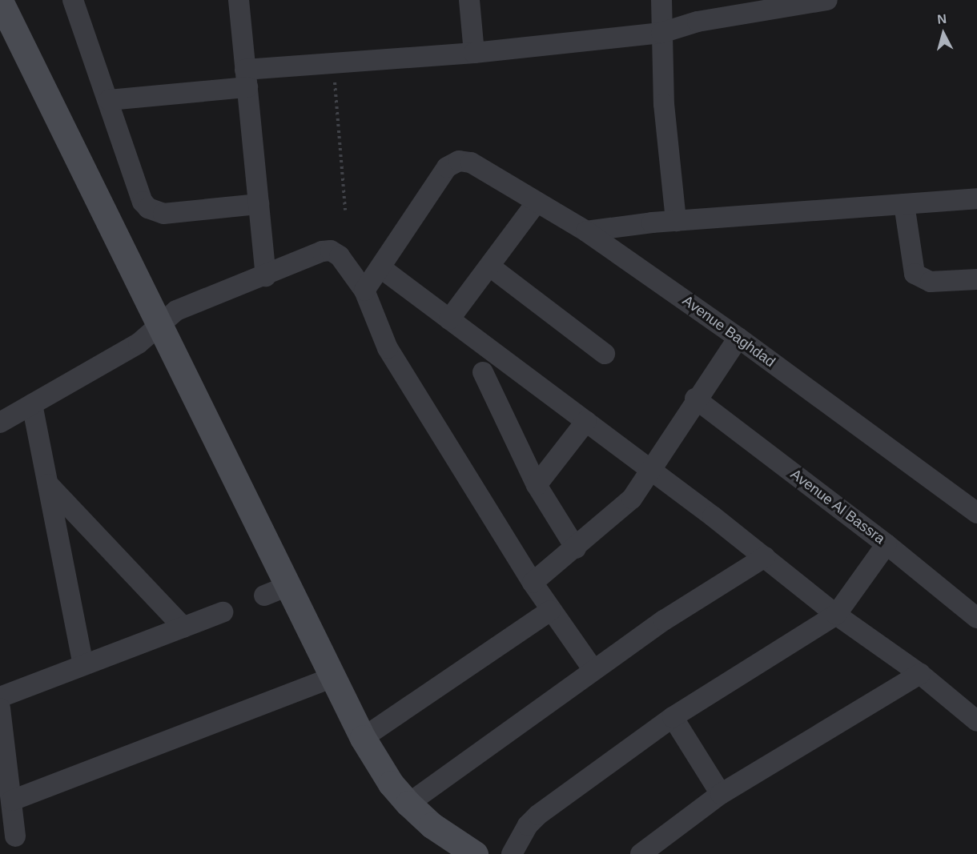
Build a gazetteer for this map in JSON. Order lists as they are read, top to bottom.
{
  "streets": {
    "street": ["Avenue Baghdad", "Avenue Al Bassra"]
  },
  "north": "top"
}
